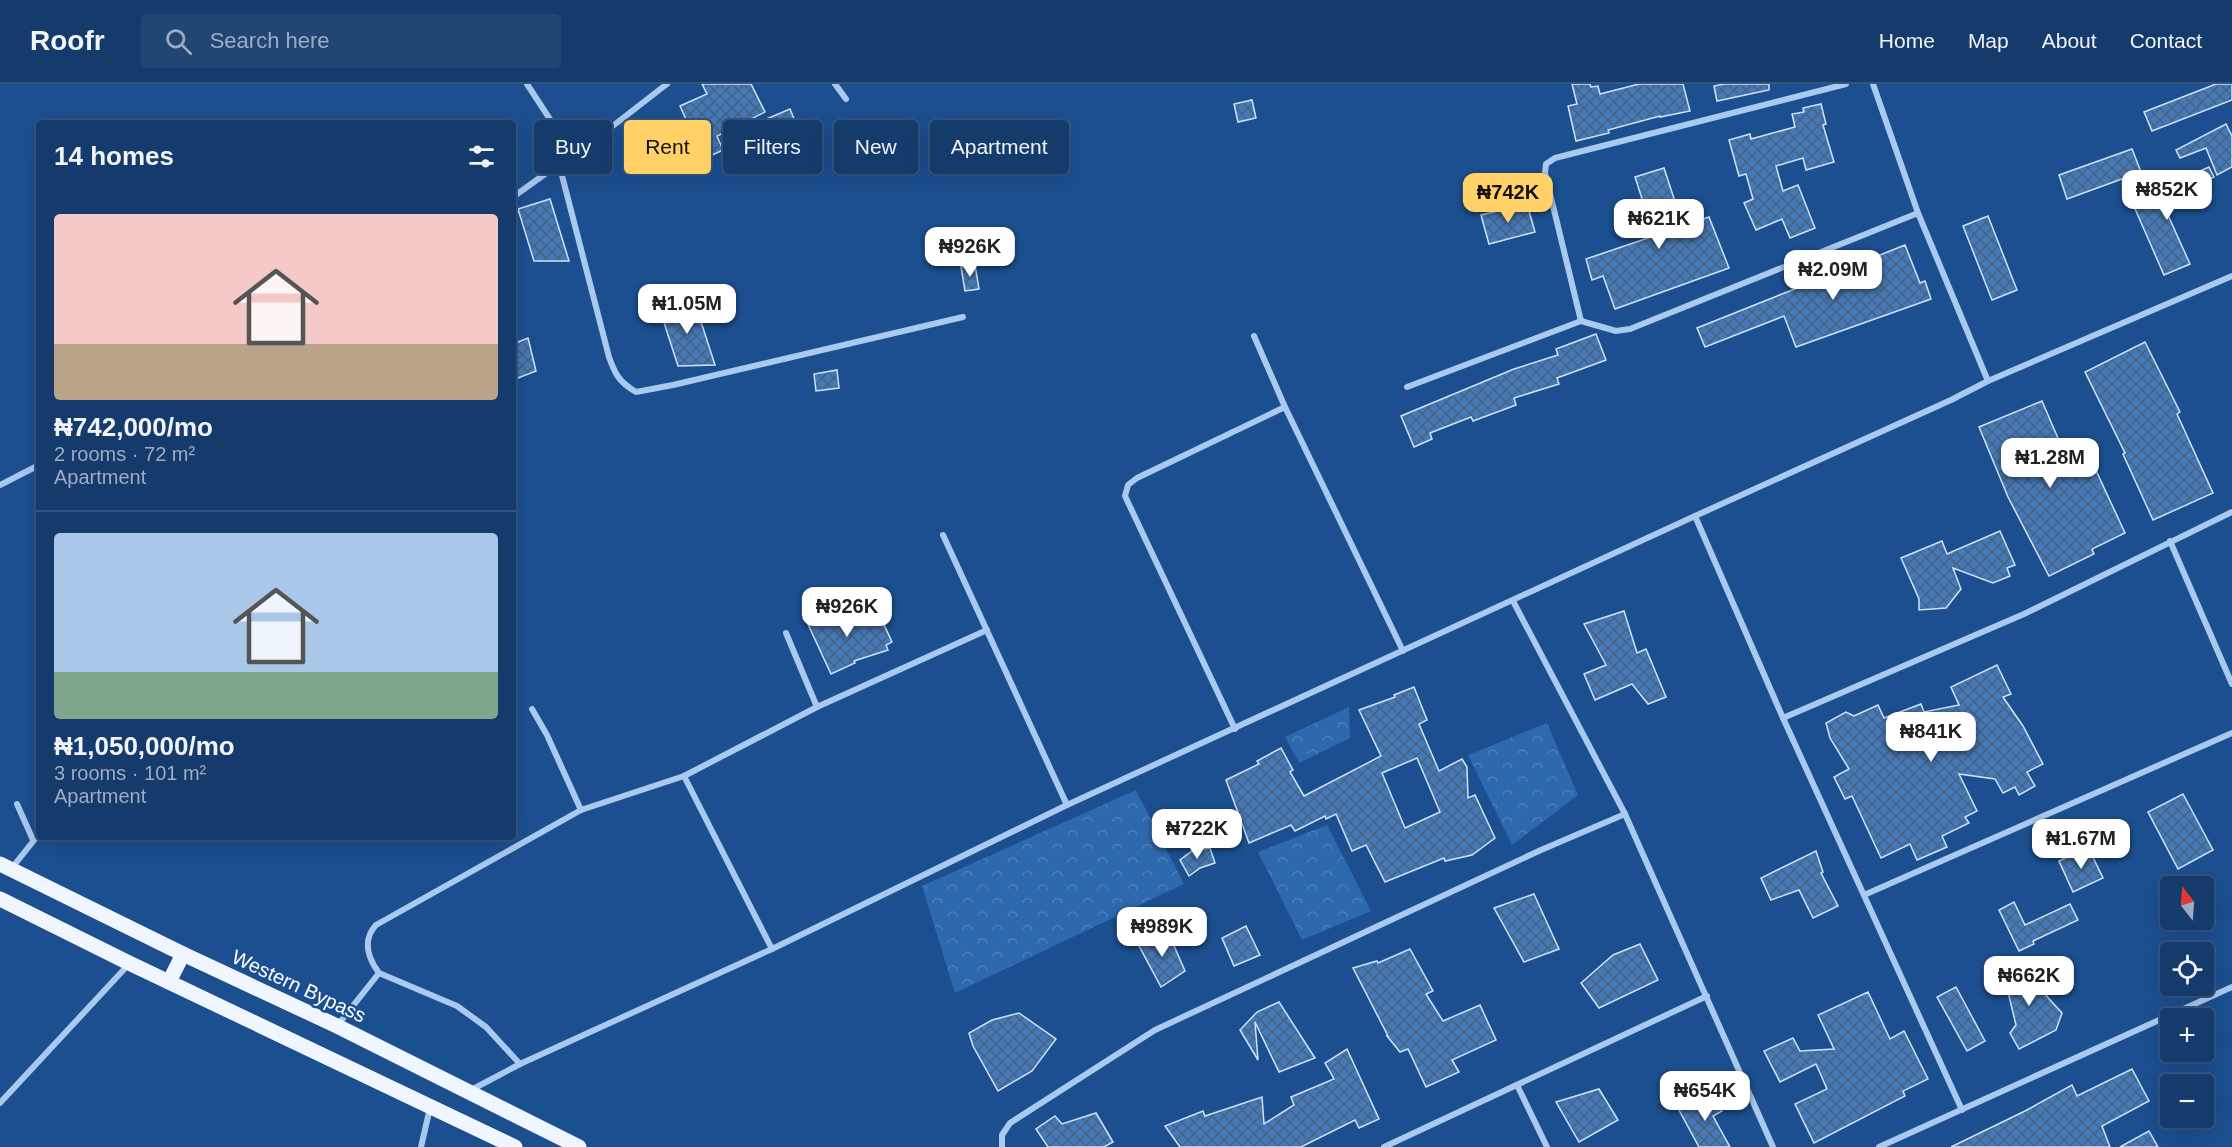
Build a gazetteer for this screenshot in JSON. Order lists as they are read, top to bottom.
{
  "streets": {
    "main road": ["Western Bypass"]
  },
  "north": "top",
  "page": {
    "header": "Roofr",
    "search": "Search here",
    "nav": [
      "Home",
      "Map",
      "About",
      "Contact"
    ],
    "chip": [
      "Buy",
      "Rent",
      "Filters",
      "New",
      "Apartment"
    ],
    "heading": "14 homes",
    "price": [
      "₦852K",
      "₦742K",
      "₦621K",
      "₦926K",
      "₦2.09M",
      "₦1.05M",
      "₦1.28M",
      "₦926K",
      "₦841K",
      "₦722K",
      "₦1.67M",
      "₦989K",
      "₦662K",
      "₦654K"
    ],
    "list": [
      {
        "name": "₦742,000/mo",
        "note": "2 rooms · 72 m² · Apartment"
      },
      {
        "name": "₦1,050,000/mo",
        "note": "3 rooms · 101 m² · Apartment"
      }
    ],
    "map_buttons": ["+", "−"]
  }
}
